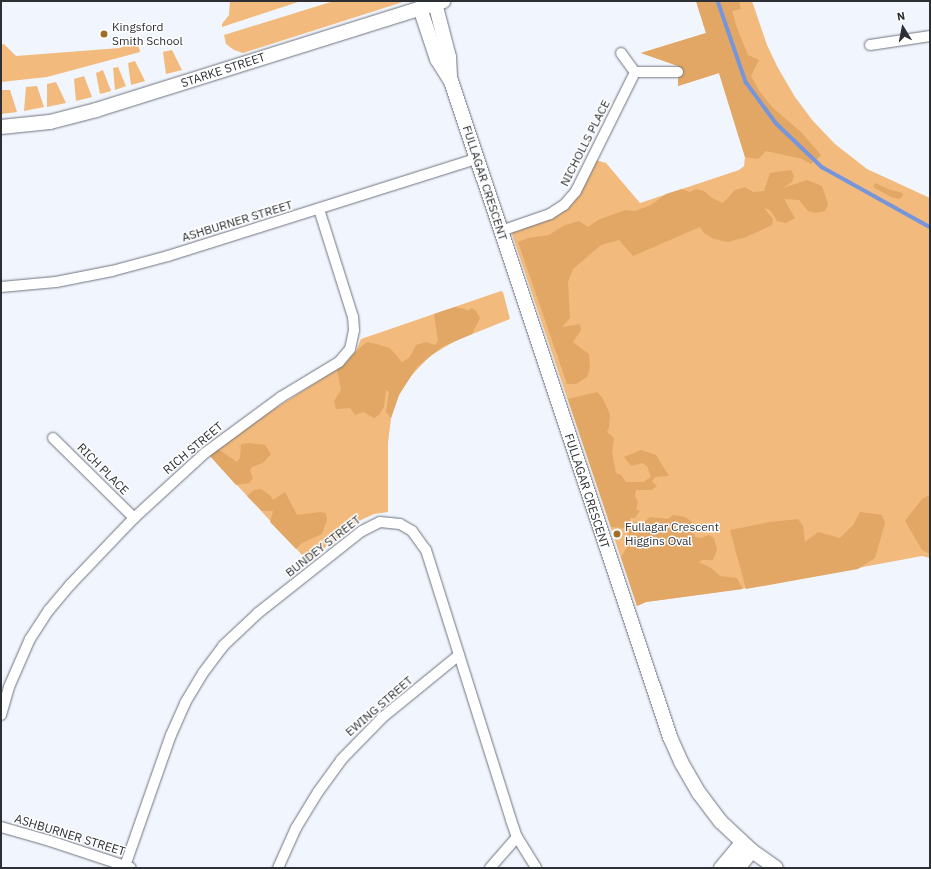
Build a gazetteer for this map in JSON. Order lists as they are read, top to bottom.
{
  "streets": {
    "street": [
      "STARKE STREET",
      "NICHOLLS PLACE",
      "FULLAGAR CRESCENT",
      "ASHBURNER STREET",
      "RICH STREET",
      "RICH PLACE",
      "BUNDEY STREET",
      "EWING STREET"
    ]
  },
  "crossings": [
    ["STARKE STREET", "FULLAGAR CRESCENT"],
    ["NICHOLLS PLACE", "FULLAGAR CRESCENT"],
    ["FULLAGAR CRESCENT", "ASHBURNER STREET"],
    ["ASHBURNER STREET", "RICH STREET"],
    ["ASHBURNER STREET", "BUNDEY STREET"],
    ["RICH STREET", "RICH PLACE"],
    ["BUNDEY STREET", "EWING STREET"]
  ],
  "places": ["Kingsford Smith School", "Fullagar Crescent Higgins Oval"],
  "north": "top"
}
